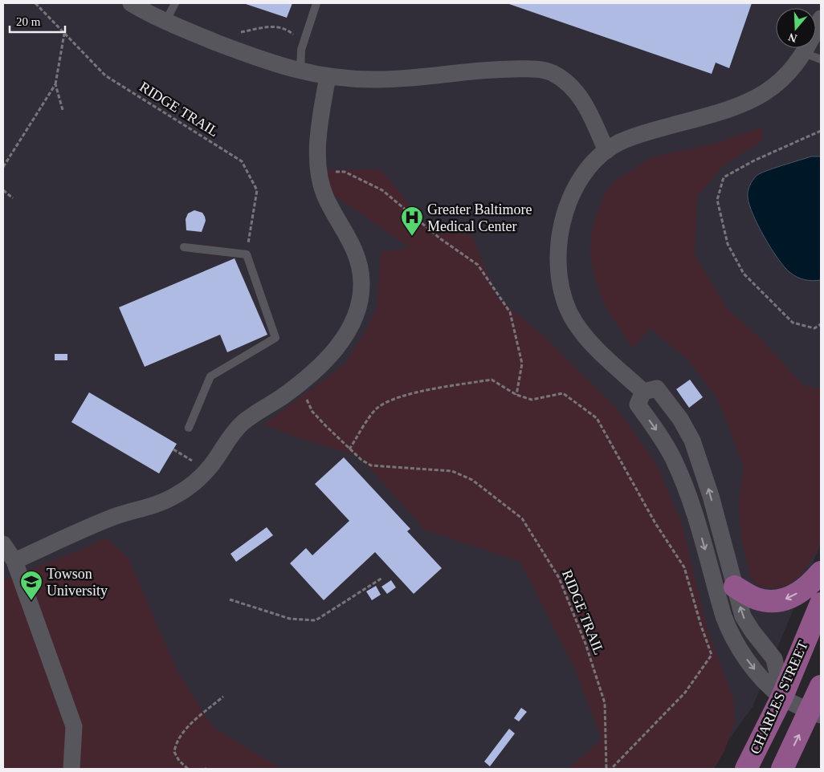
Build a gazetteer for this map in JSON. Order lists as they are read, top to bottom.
{
  "streets": {
    "main road": ["CHARLES STREET"],
    "path": ["RIDGE TRAIL"]
  },
  "places": {
    "hospital": ["Greater Baltimore Medical Center"],
    "school or university": ["Towson University"]
  },
  "scale_bar": "20 m",
  "north": "bottom"
}
